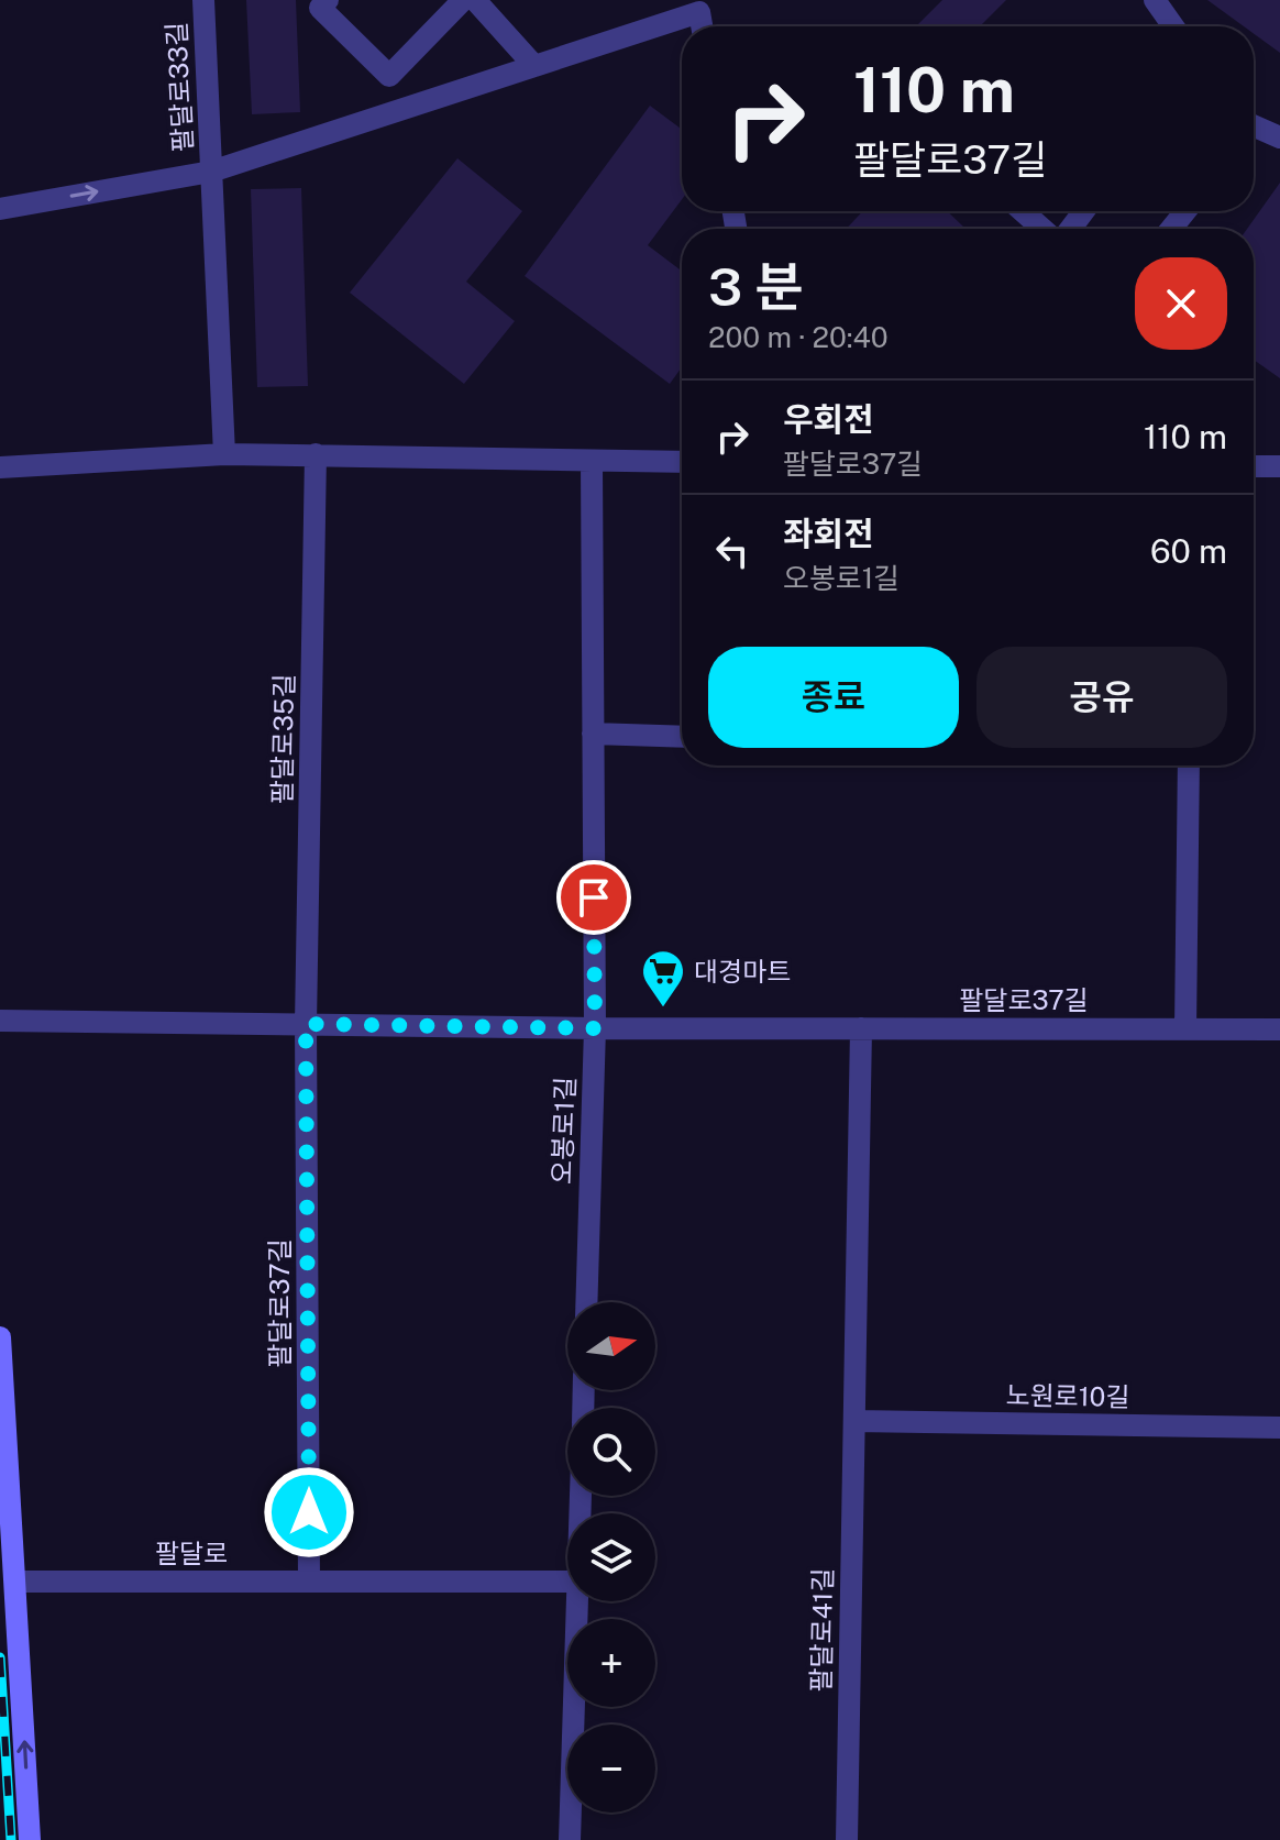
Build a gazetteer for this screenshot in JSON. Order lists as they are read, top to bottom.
{
  "streets": {
    "street": [
      "팔달로33길",
      "팔달로35길",
      "팔달로37길",
      "오봉로1길",
      "노원로10길",
      "팔달로",
      "팔달로41길"
    ]
  },
  "crossings": [
    ["팔달로35길", "팔달로37길"],
    ["팔달로37길", "오봉로1길"],
    ["팔달로37길", "팔달로"],
    ["노원로10길", "팔달로41길"]
  ],
  "places": {
    "supermarket": ["대경마트"]
  },
  "north": "right",
  "page": {
    "turn": ["110 m", "팔달로37길"],
    "heading": ["3 분", "200 m · 20:40"],
    "list": [
      {
        "name": "우회전",
        "note": "팔달로37길",
        "value": "110 m"
      },
      {
        "name": "좌회전",
        "note": "오봉로1길",
        "value": "60 m"
      }
    ],
    "buttons": ["종료", "공유"],
    "map_buttons": ["+", "−"]
  }
}
